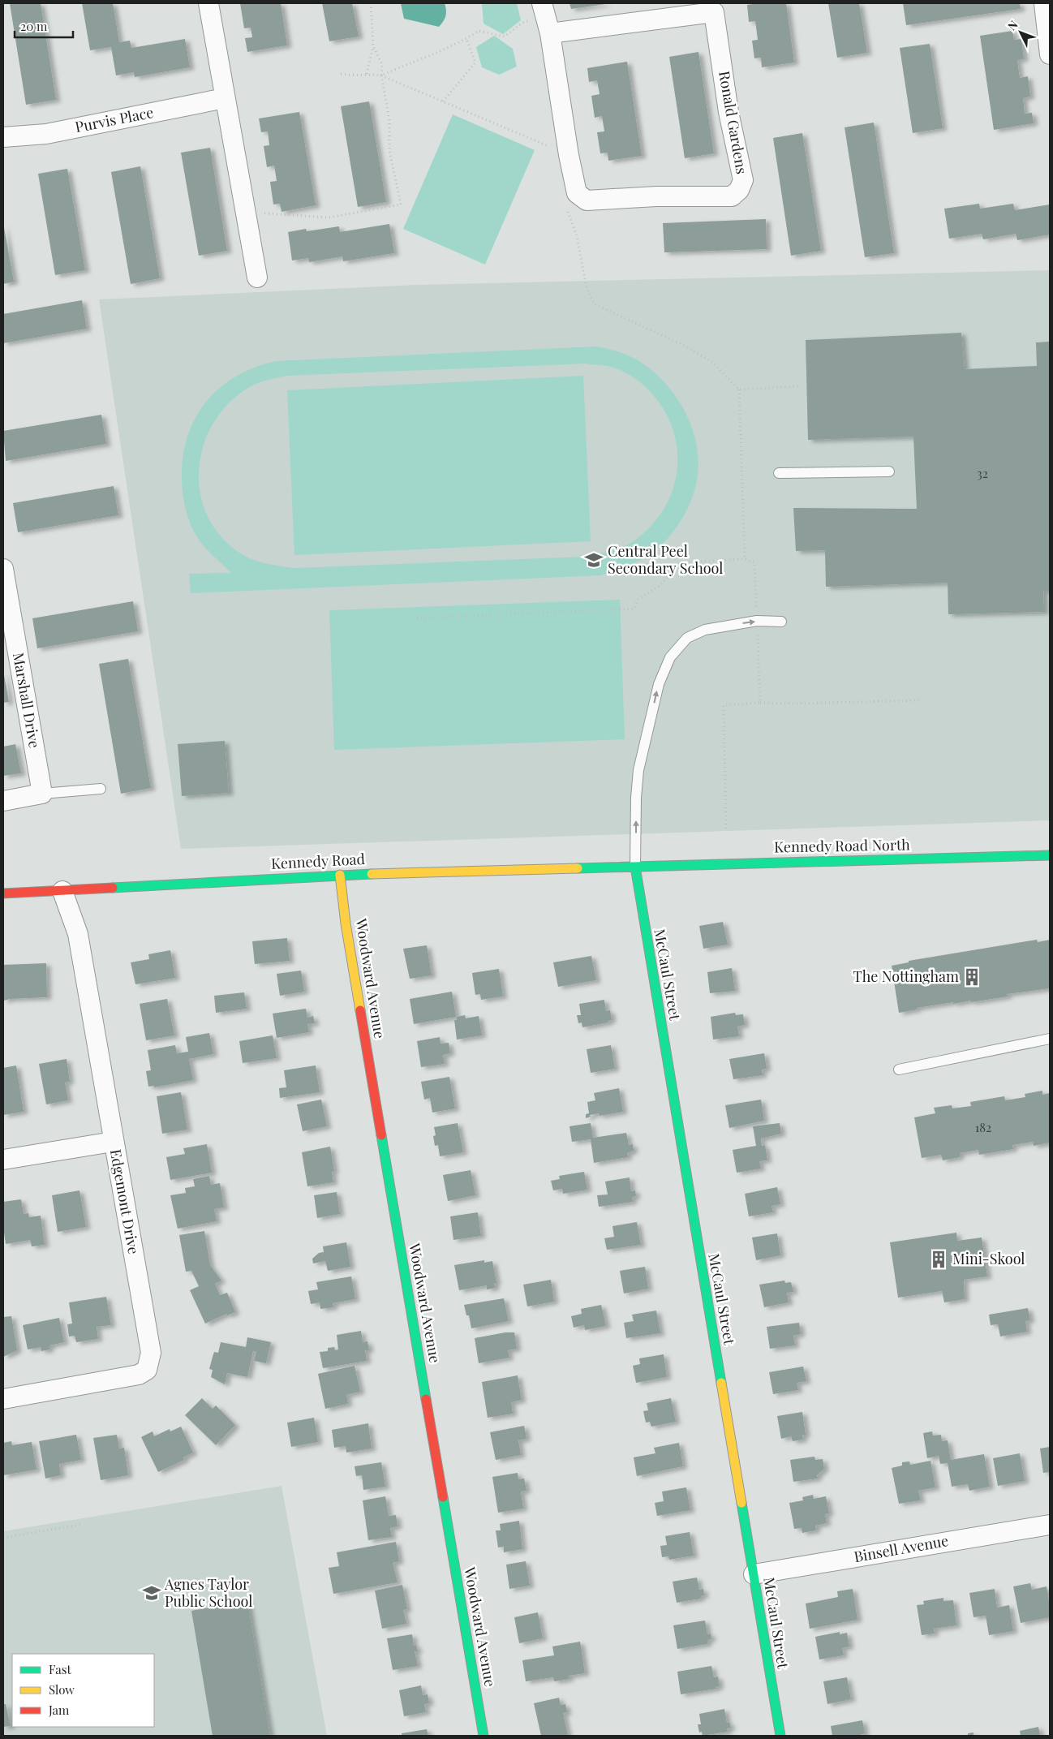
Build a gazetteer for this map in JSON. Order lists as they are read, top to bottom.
{
  "streets": {
    "street": [
      "Purvis Place",
      "Ronald Gardens",
      "Marshall Drive",
      "Kennedy Road North",
      "Kennedy Road",
      "McCaul Street",
      "Woodward Avenue",
      "Edgemont Drive",
      "Binsell Avenue"
    ]
  },
  "crossings": [
    ["Kennedy Road North", "Kennedy Road"],
    ["Kennedy Road North", "McCaul Street"],
    ["Kennedy Road", "McCaul Street"],
    ["Kennedy Road", "Woodward Avenue"],
    ["Kennedy Road", "Edgemont Drive"],
    ["McCaul Street", "Binsell Avenue"]
  ],
  "places": {
    "school or university": ["Central Peel Secondary School", "Agnes Taylor Public School"],
    "building": ["The Nottingham", "Mini-Skool"]
  },
  "house_numbers": ["32", "182"],
  "legend": ["Fast", "Slow", "Jam"],
  "scale_bar": "20 m",
  "north": "top left"
}
